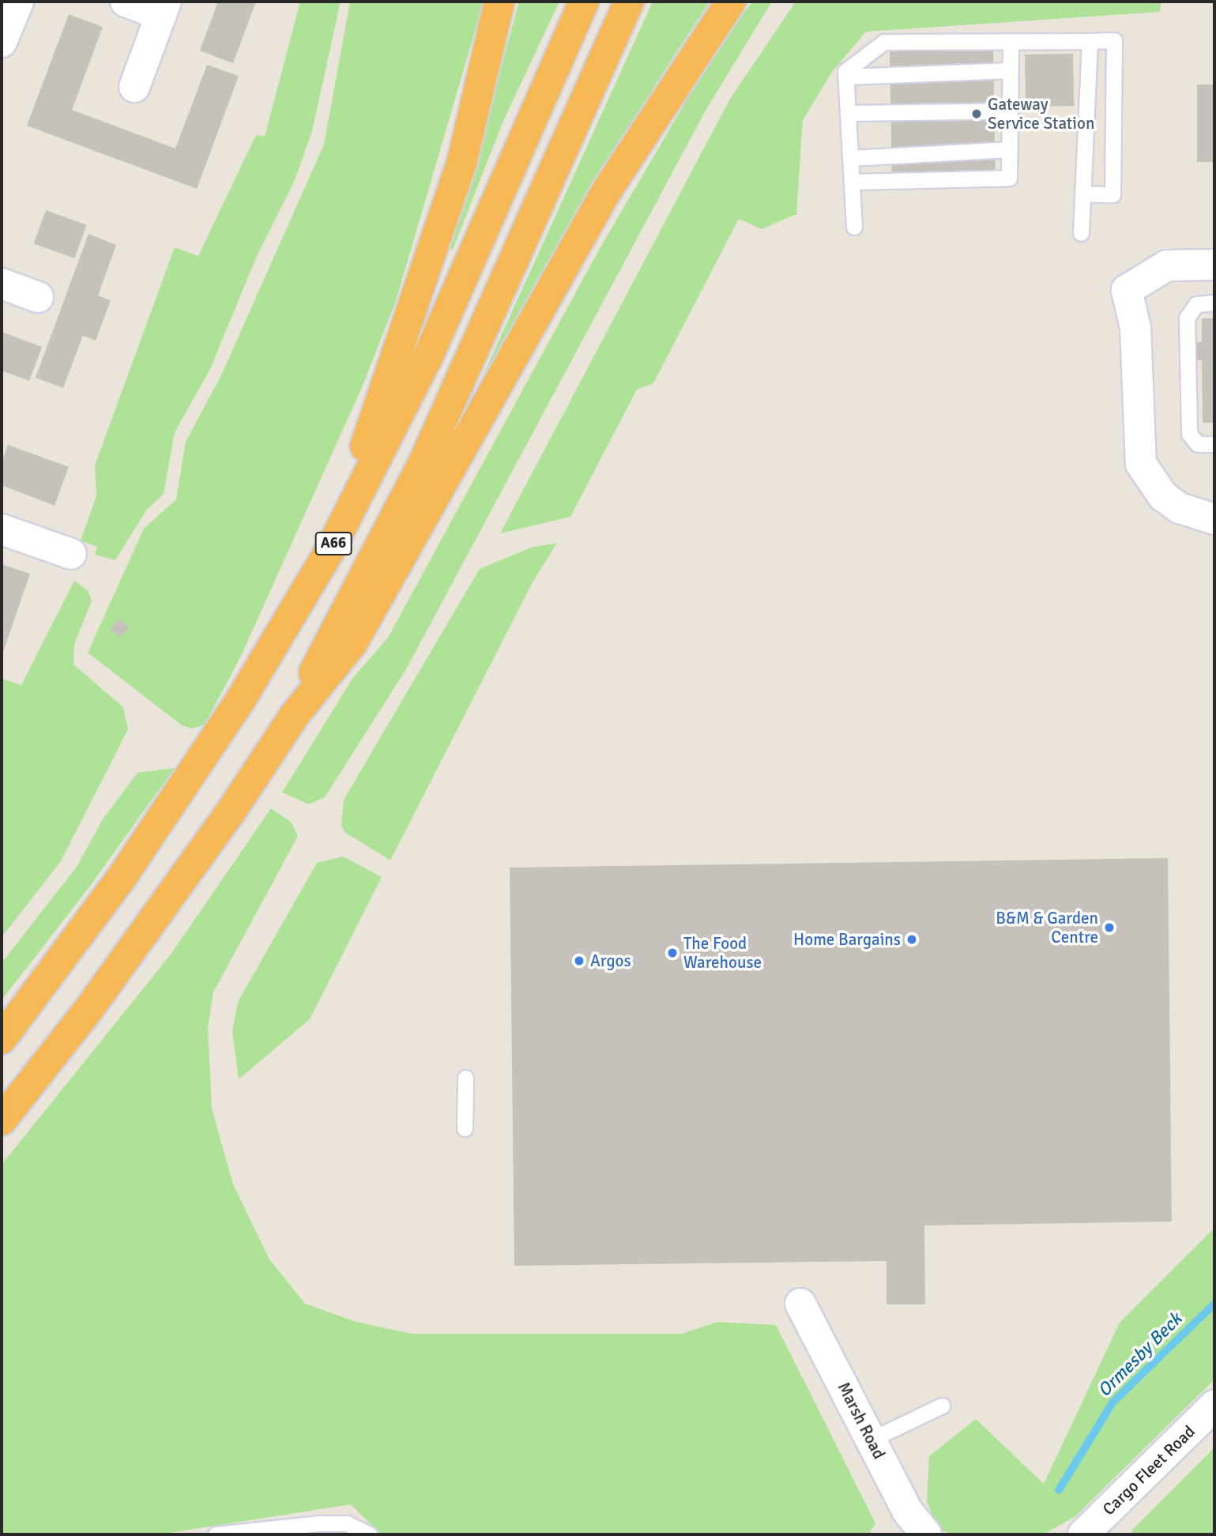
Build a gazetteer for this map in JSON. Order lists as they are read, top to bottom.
{
  "streets": {
    "highway": ["A66"],
    "street": ["Marsh Road", "Cargo Fleet Road"]
  },
  "water": ["Ormesby Beck"],
  "places": [
    "Gateway Service Station",
    "B&M & Garden Centre",
    "Home Bargains",
    "The Food Warehouse",
    "Argos"
  ]
}
